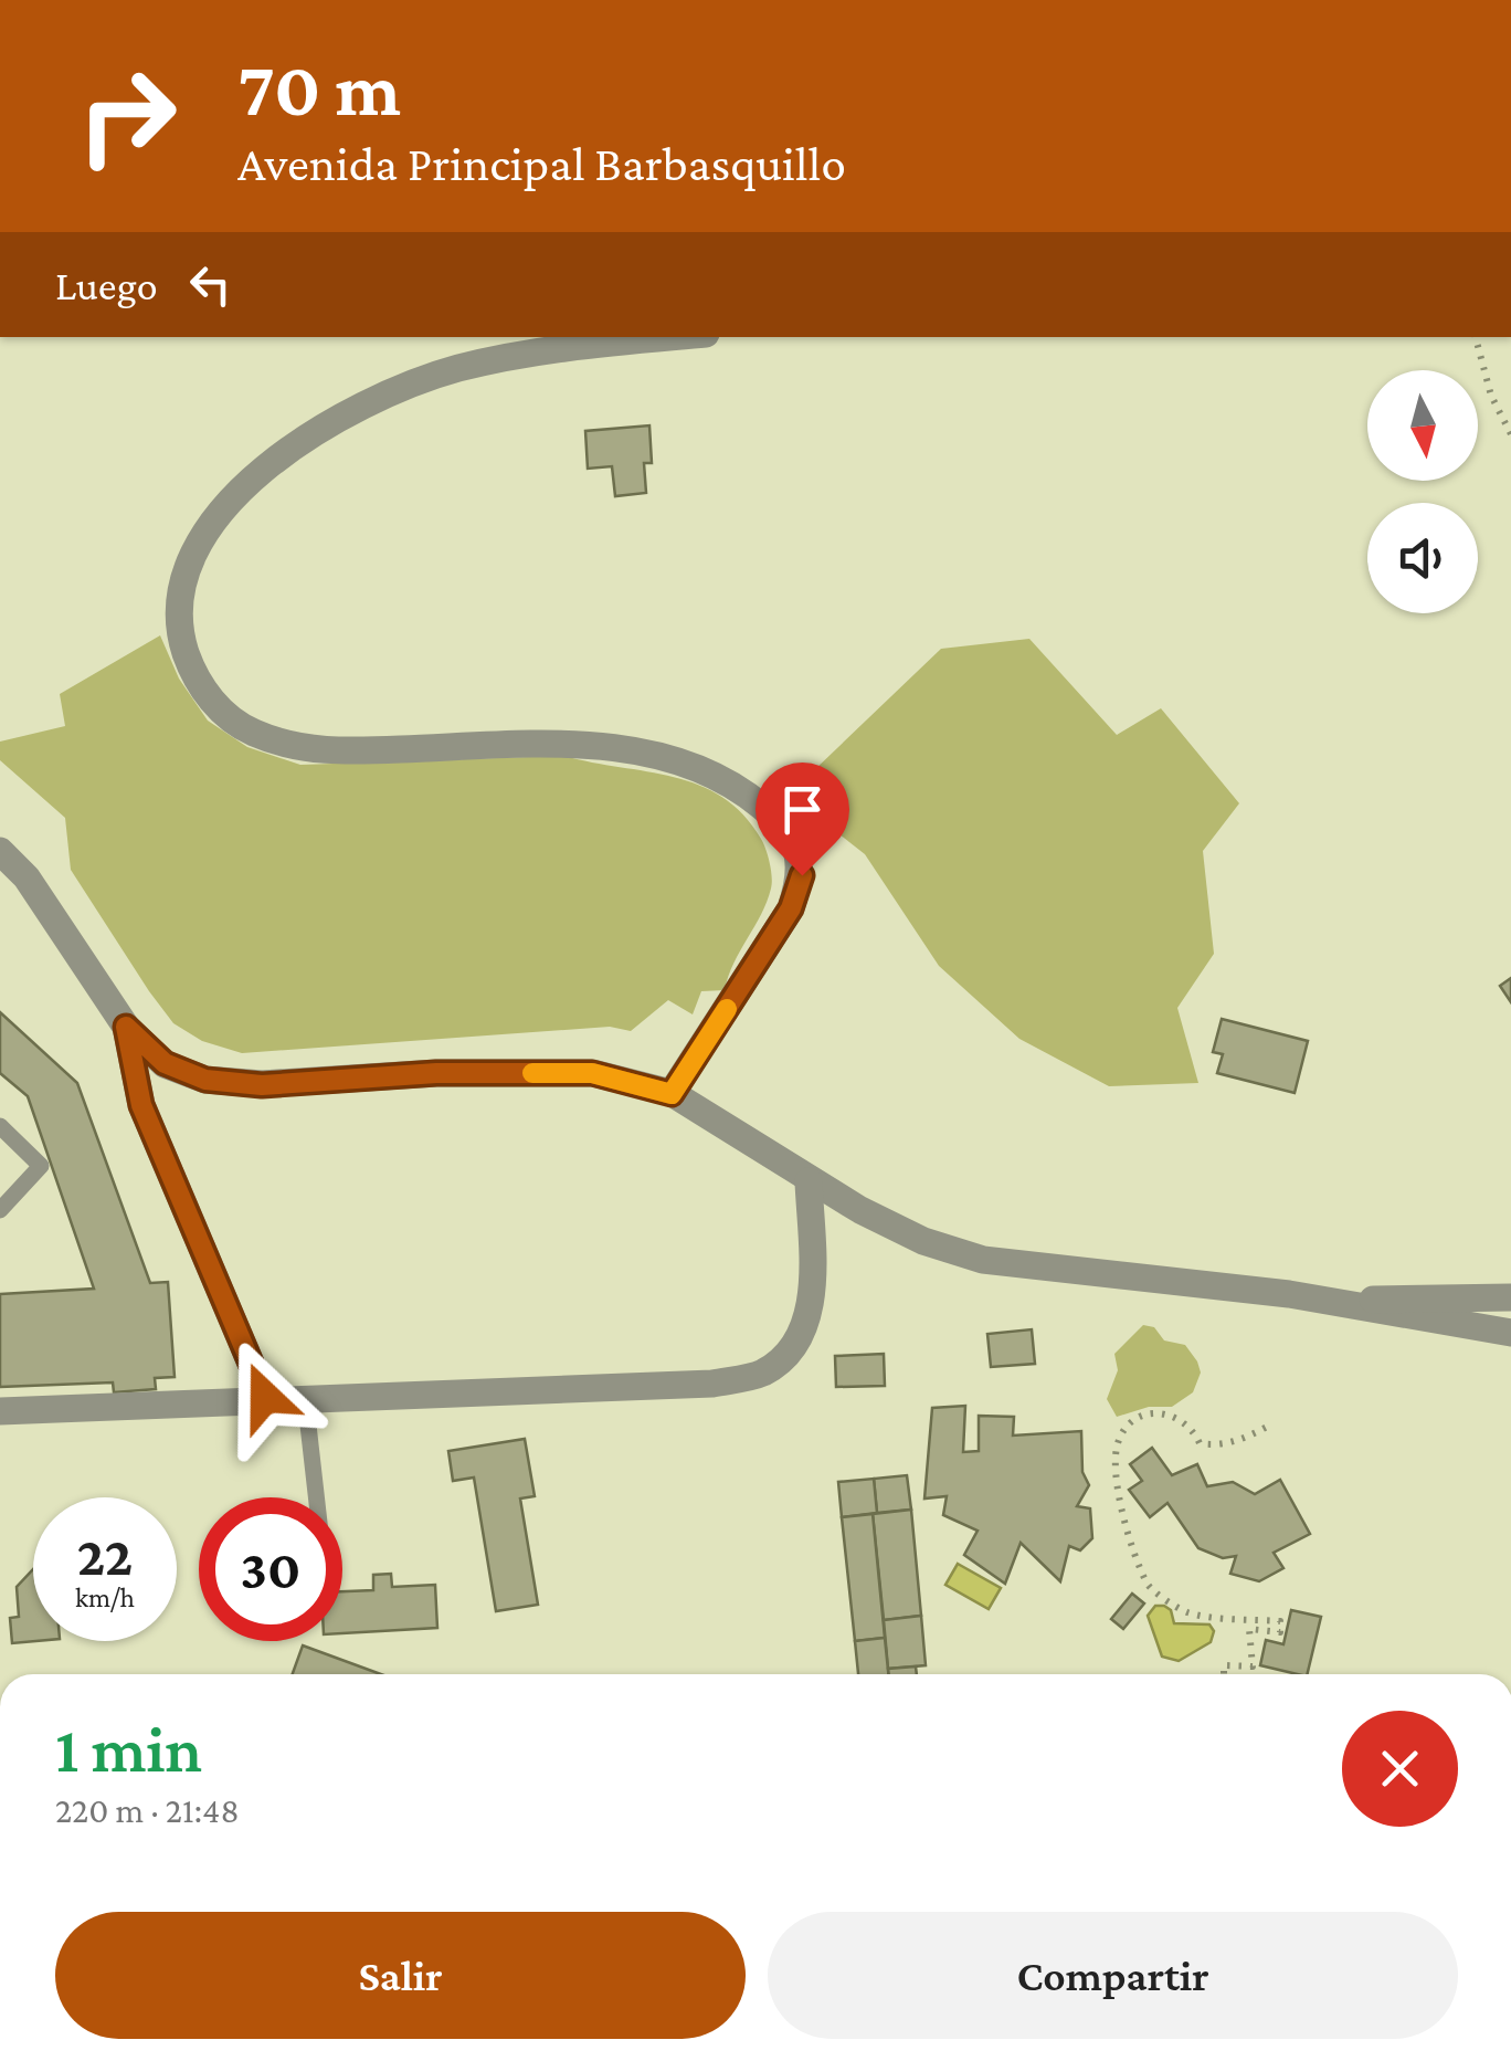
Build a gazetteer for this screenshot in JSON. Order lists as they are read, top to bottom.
{
  "north": "bottom",
  "page": {
    "turn": ["70 m", "Avenida Principal Barbasquillo"],
    "then": "Luego",
    "speed": "22 km/h",
    "limit": "30",
    "heading": ["1 min", "220 m · 21:48"],
    "buttons": ["Salir", "Compartir"]
  }
}
